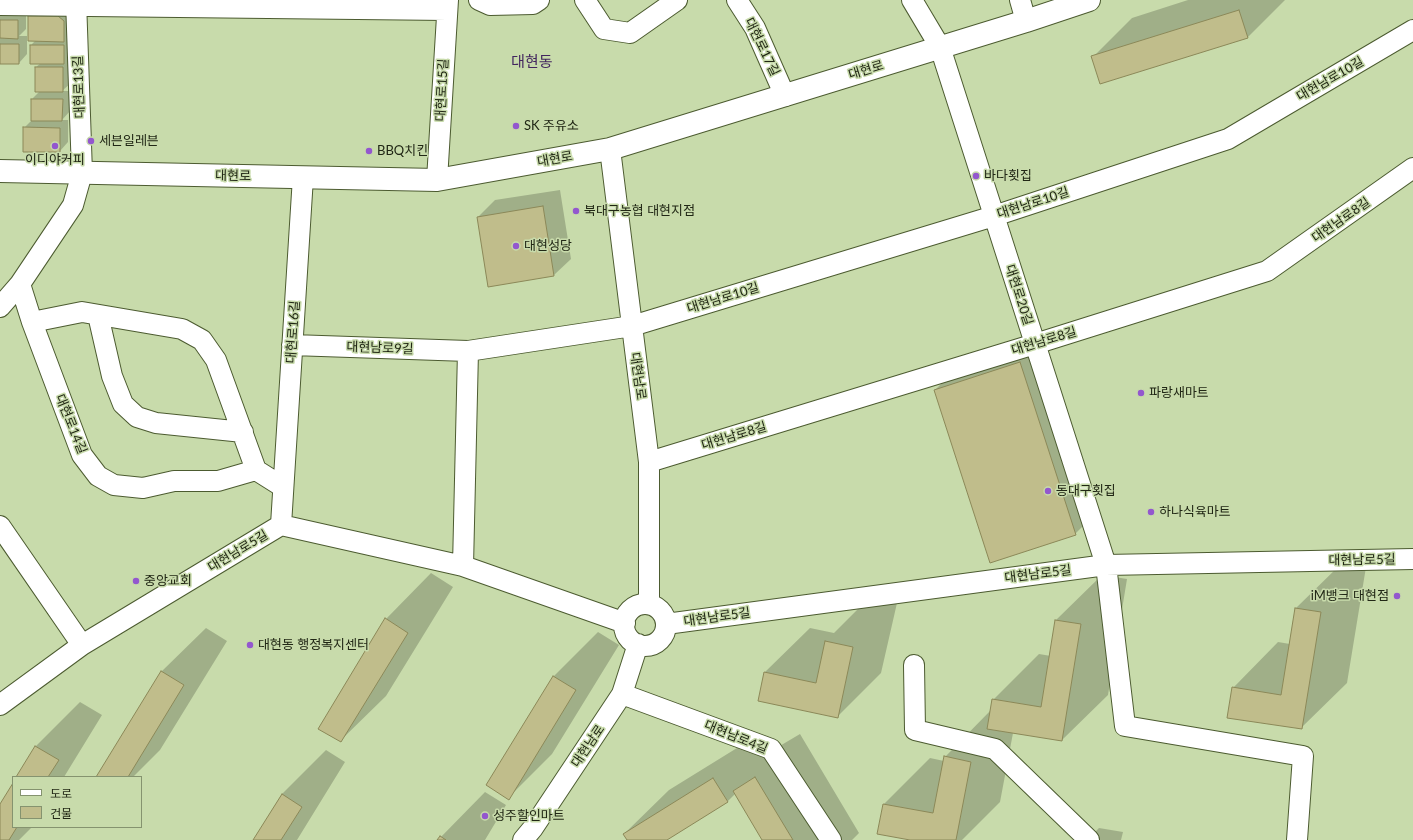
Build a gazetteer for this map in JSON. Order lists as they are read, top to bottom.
{
  "streets": {
    "main road": ["대현로"],
    "street": [
      "대현로17길",
      "대현남로10길",
      "대현로13길",
      "대현로15길",
      "대현남로8길",
      "대현로20길",
      "대현로16길",
      "대현남로9길",
      "대현남로",
      "대현로14길",
      "대현남로5길",
      "대현남로4길"
    ]
  },
  "crossings": [
    ["대현로17길", "대현로"],
    ["대현로", "대현로13길"],
    ["대현로", "대현로15길"],
    ["대현로", "대현로20길"],
    ["대현로", "대현로16길"],
    ["대현로", "대현남로"],
    ["대현남로10길", "대현로20길"],
    ["대현남로10길", "대현남로9길"],
    ["대현남로10길", "대현남로"],
    ["대현남로8길", "대현로20길"],
    ["대현남로8길", "대현남로"],
    ["대현로20길", "대현남로5길"],
    ["대현로16길", "대현남로9길"],
    ["대현로16길", "대현남로5길"],
    ["대현남로9길", "대현남로"],
    ["대현남로", "대현남로5길"],
    ["대현남로", "대현남로4길"]
  ],
  "districts": ["대현동"],
  "places": [
    "SK 주유소",
    "세븐일레븐",
    "이디야커피",
    "BBQ치킨",
    "바다횟집",
    "북대구농협 대현지점",
    "대현성당",
    "파랑새마트",
    "동대구횟집",
    "하나식육마트",
    "중앙교회",
    "iM뱅크 대현점",
    "대현동 행정복지센터",
    "성주할인마트"
  ],
  "legend": ["도로", "건물"]
}
